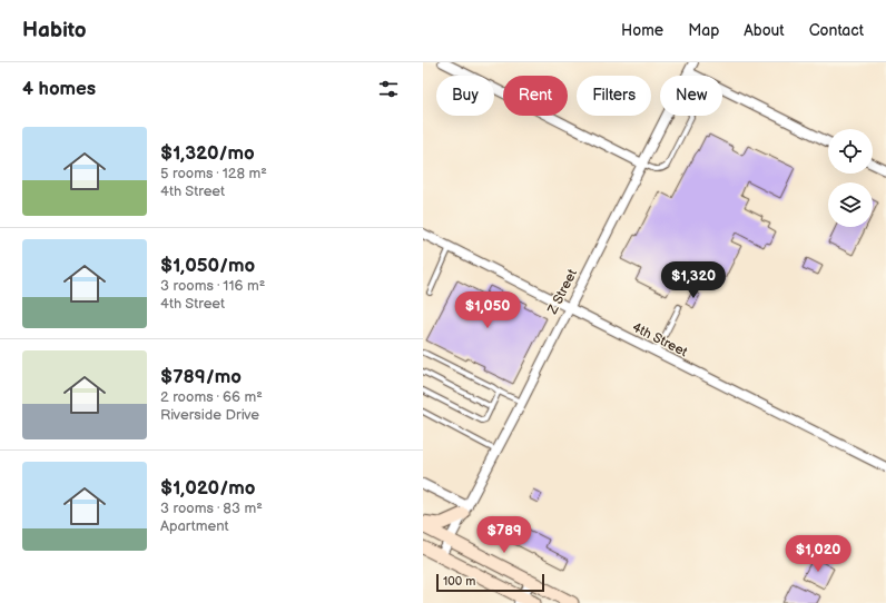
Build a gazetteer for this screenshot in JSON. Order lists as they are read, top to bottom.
{
  "streets": {
    "street": ["Z Street", "4th Street"]
  },
  "crossings": [
    ["Z Street", "4th Street"]
  ],
  "scale_bar": "100 m",
  "page": {
    "header": "Habito",
    "nav": [
      "Home",
      "Map",
      "About",
      "Contact"
    ],
    "heading": "4 homes",
    "chip": [
      "Buy",
      "Rent",
      "Filters",
      "New"
    ],
    "list": [
      {
        "name": "$1,320/mo",
        "note": "5 rooms · 128 m² · 4th Street"
      },
      {
        "name": "$1,050/mo",
        "note": "3 rooms · 116 m² · 4th Street"
      },
      {
        "name": "$789/mo",
        "note": "2 rooms · 66 m² · Riverside Drive"
      },
      {
        "name": "$1,020/mo",
        "note": "3 rooms · 83 m² · Apartment"
      }
    ],
    "price": [
      "$1,320",
      "$1,050",
      "$789",
      "$1,020"
    ],
    "scale": "100 m"
  }
}
